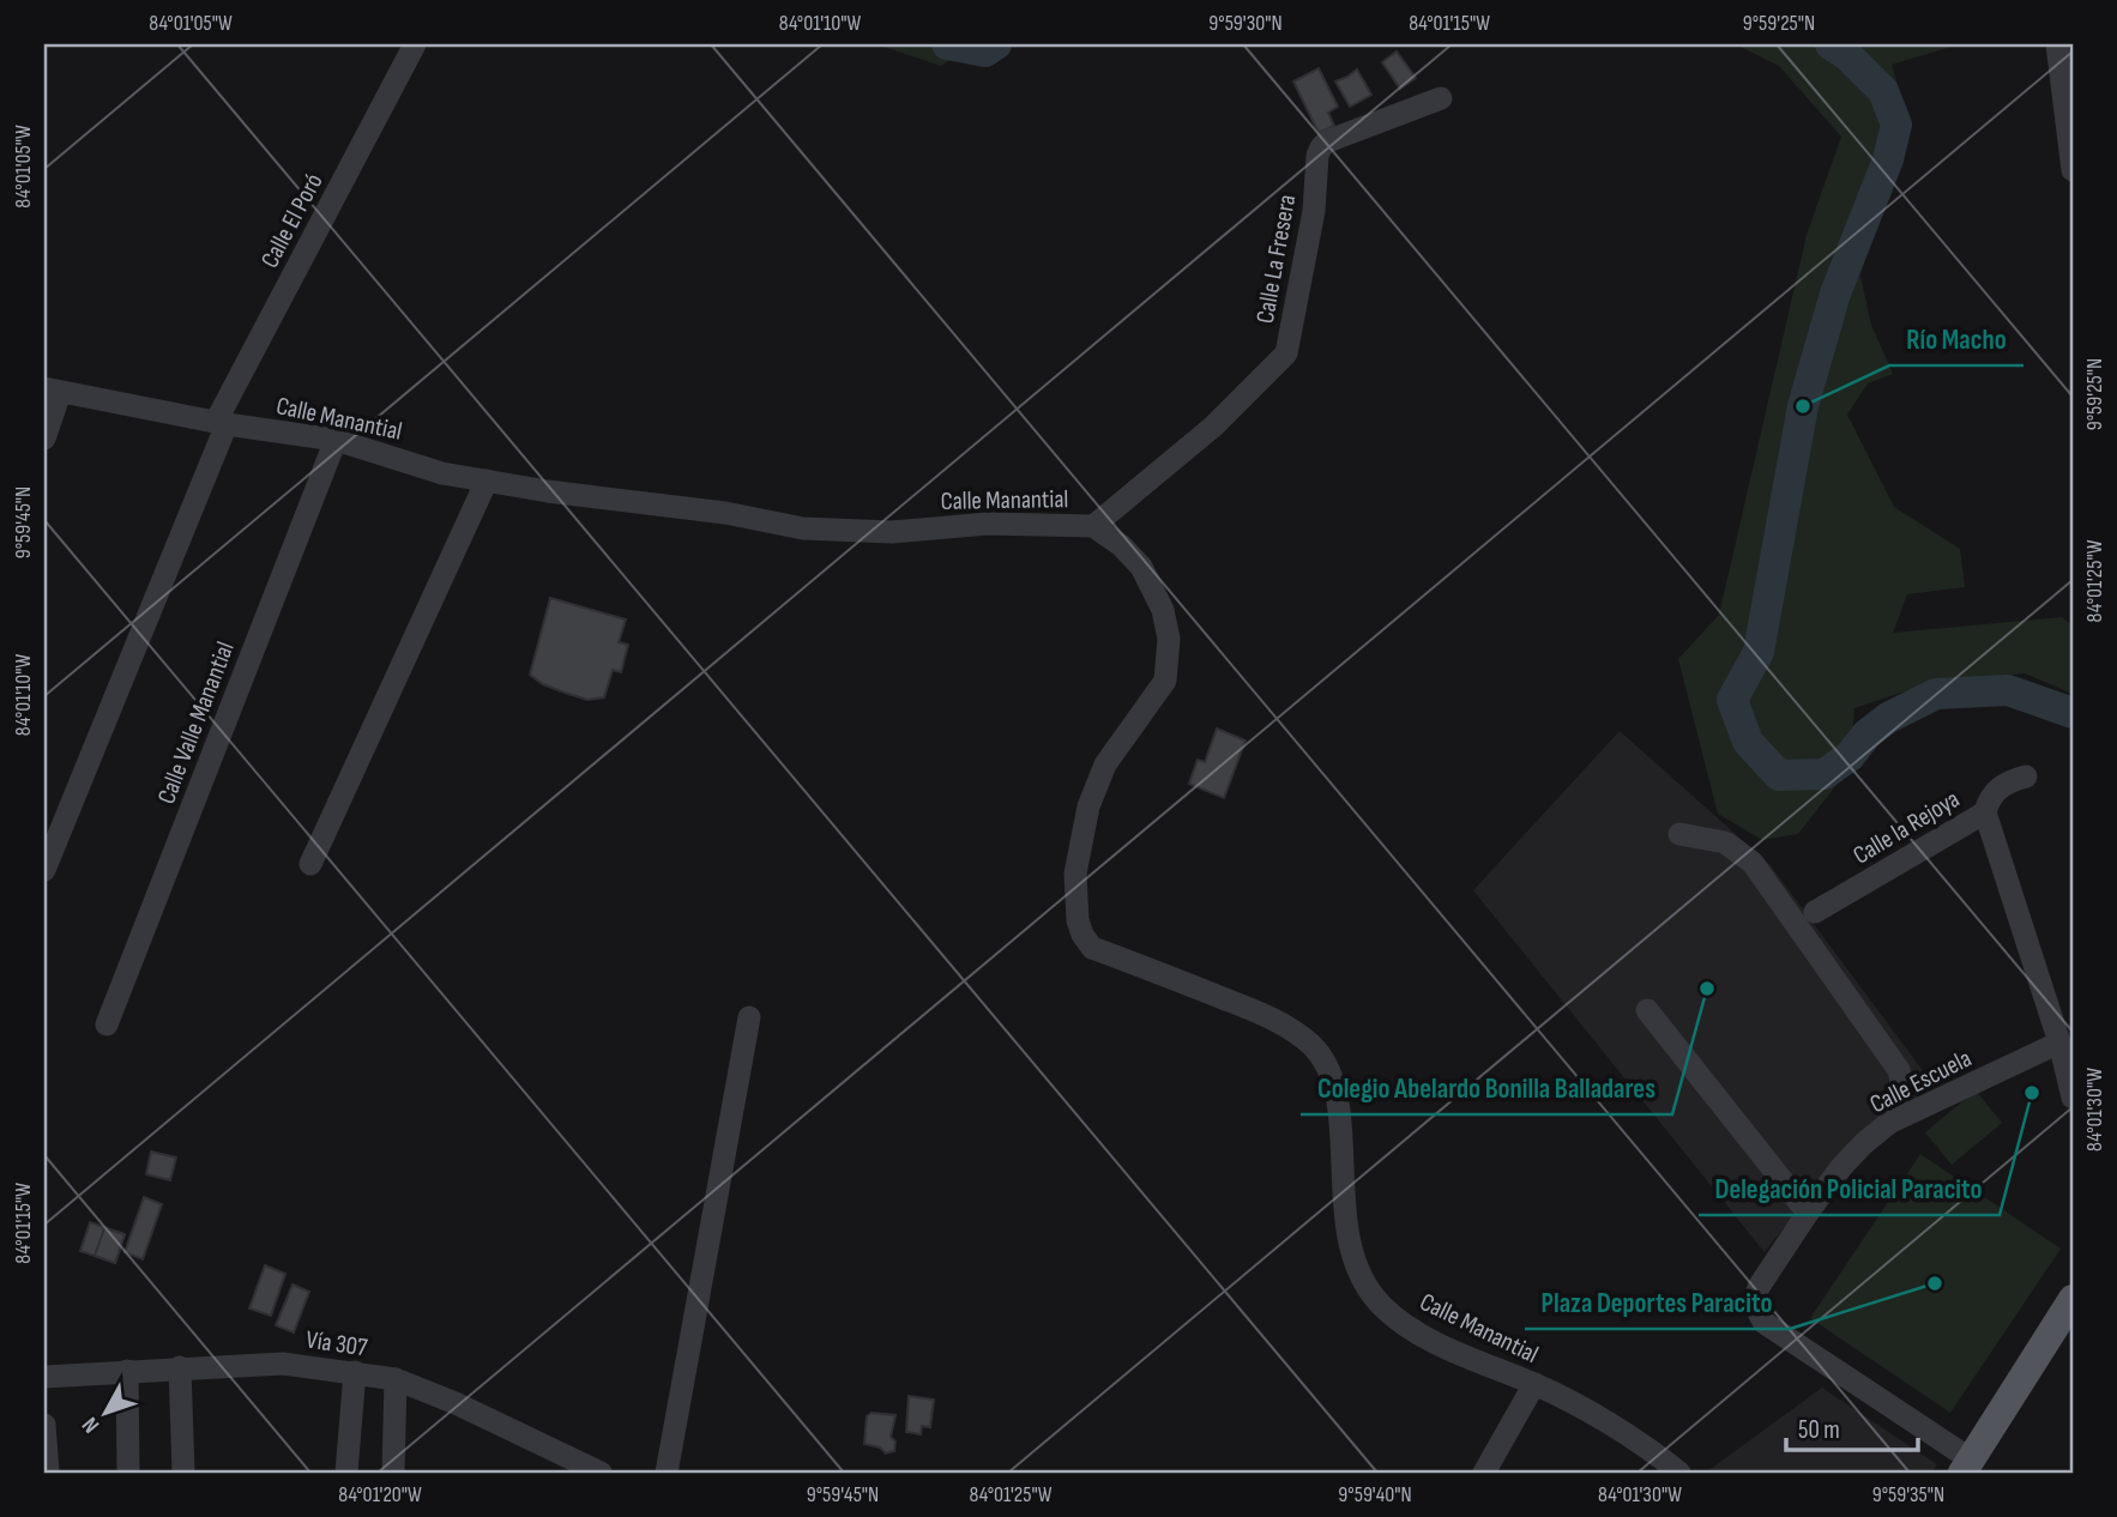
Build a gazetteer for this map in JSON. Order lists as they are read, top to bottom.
{
  "streets": {
    "street": [
      "Calle El Poró",
      "Calle La Fresera",
      "Calle Manantial",
      "Calle Valle Manantial",
      "Calle la Rejoya",
      "Calle Escuela",
      "Vía 307"
    ]
  },
  "crossings": [
    ["Calle El Poró", "Calle Manantial"],
    ["Calle La Fresera", "Calle Manantial"],
    ["Calle Manantial", "Calle Valle Manantial"],
    ["Calle la Rejoya", "Calle Escuela"]
  ],
  "places": [
    "Río Macho",
    "Colegio Abelardo Bonilla Balladares",
    "Delegación Policial Paracito",
    "Plaza Deportes Paracito"
  ],
  "scale_bar": "50 m",
  "north": "bottom left",
  "coordinates": [
    "84°01'05\"W",
    "84°01'10\"W",
    "9°59'30\"N",
    "84°01'15\"W",
    "9°59'25\"N",
    "9°59'45\"N",
    "84°01'25\"W",
    "84°01'30\"W",
    "84°01'20\"W",
    "9°59'40\"N",
    "9°59'35\"N"
  ]
}
